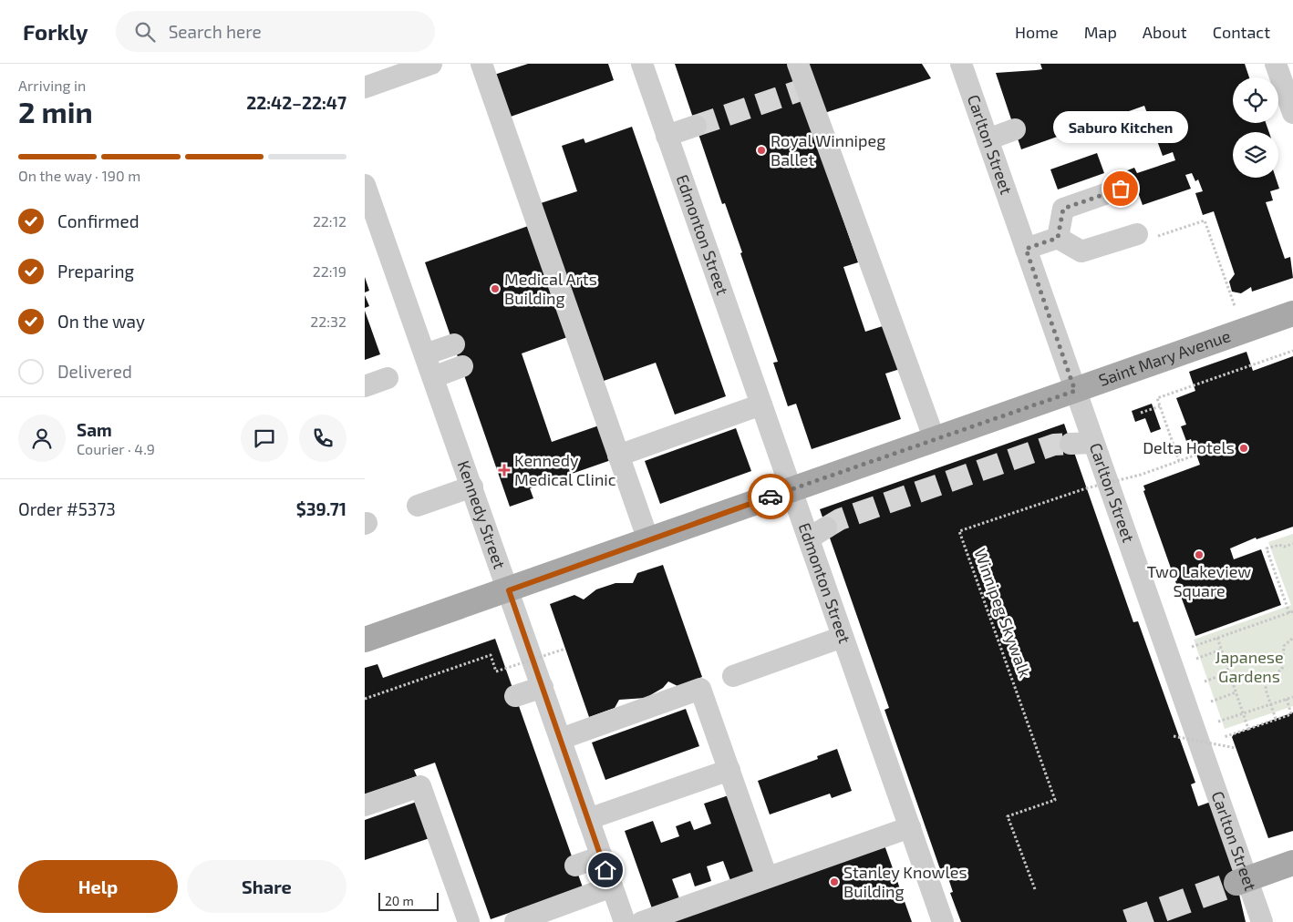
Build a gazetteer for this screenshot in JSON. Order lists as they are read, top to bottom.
{
  "streets": {
    "main road": ["Saint Mary Avenue"],
    "street": ["Carlton Street", "Edmonton Street", "Kennedy Street"],
    "path": ["Winnipeg Skywalk"]
  },
  "crossings": [
    ["Carlton Street", "Saint Mary Avenue"],
    ["Edmonton Street", "Saint Mary Avenue"],
    ["Saint Mary Avenue", "Kennedy Street"]
  ],
  "parks": ["Japanese Gardens"],
  "places": {
    "other": [
      "Royal Winnipeg Ballet",
      "Saburo Kitchen",
      "Medical Arts Building",
      "Delta Hotels",
      "Two Lakeview Square",
      "Stanley Knowles Building"
    ],
    "health": ["Kennedy Medical Clinic"]
  },
  "scale_bar": "20 m",
  "page": {
    "header": "Forkly",
    "search": "Search here",
    "nav": [
      "Home",
      "Map",
      "About",
      "Contact"
    ],
    "heading": ["2 min", "Arriving in", "22:42–22:47"],
    "panel": [
      "Sam",
      "Courier · 4.9",
      "Order #5373",
      "$39.71"
    ],
    "bubble": "Saburo Kitchen",
    "bar": "On the way · 190 m",
    "list": [
      ["Confirmed", "22:12"],
      ["Preparing", "22:19"],
      ["On the way", "22:32"],
      "Delivered"
    ],
    "buttons": ["Help", "Share"],
    "scale": "20 m"
  }
}
